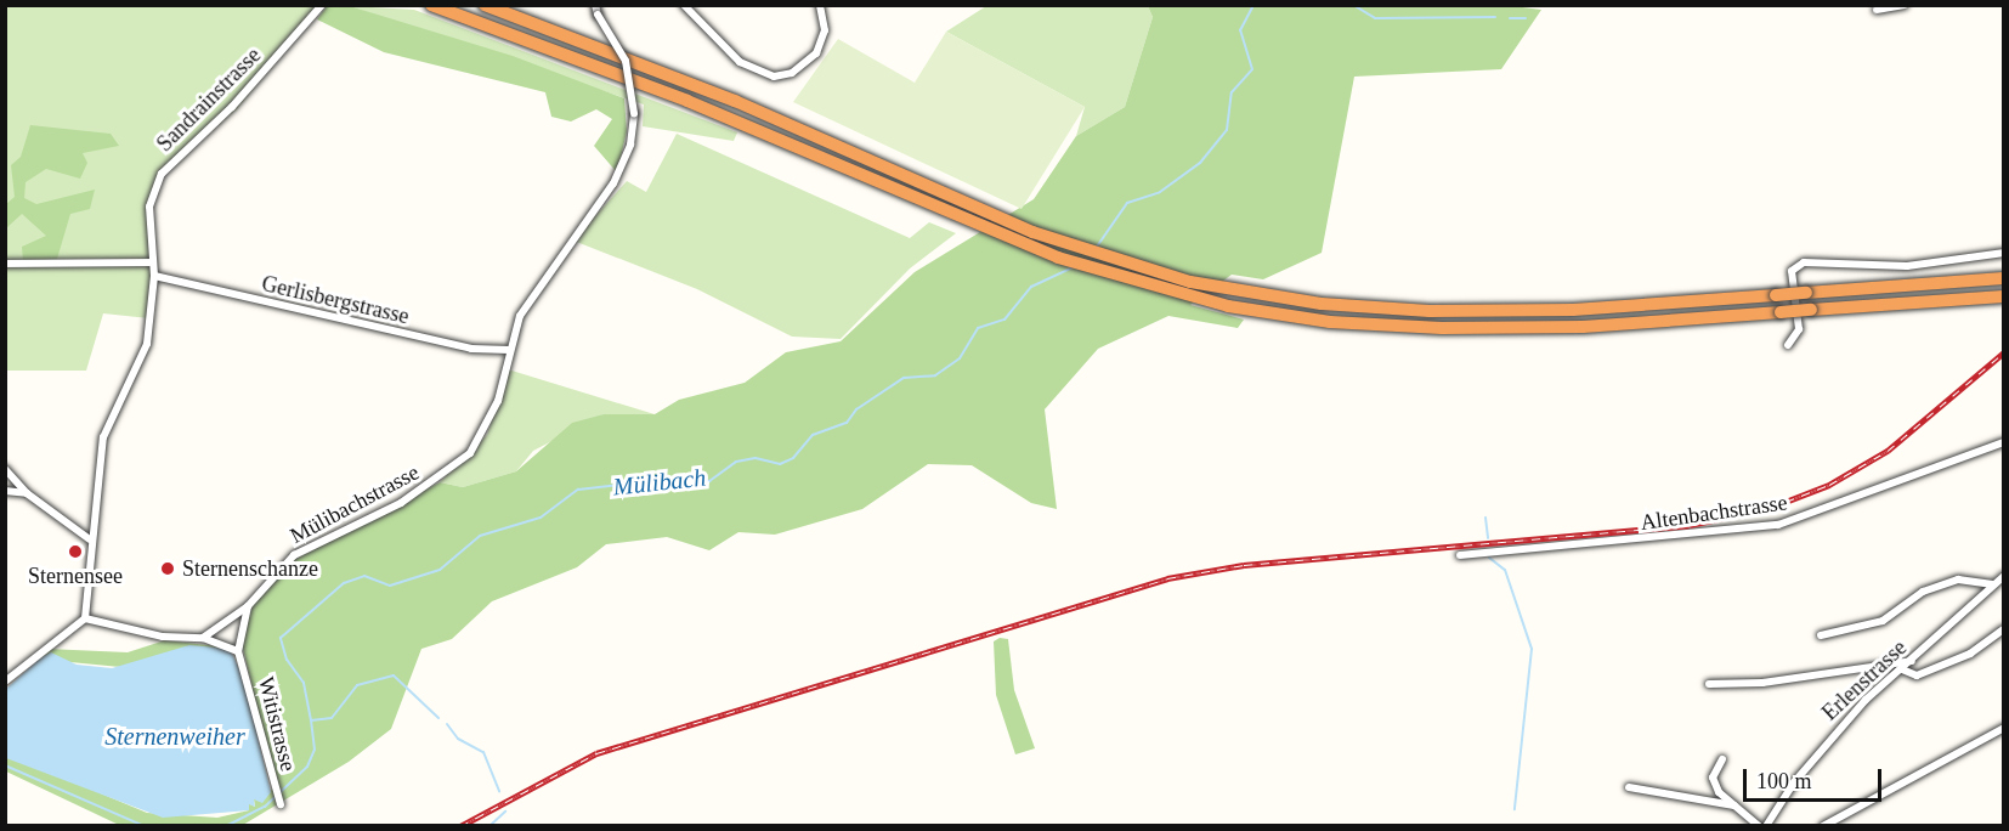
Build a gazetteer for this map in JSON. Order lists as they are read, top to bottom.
{
  "streets": {
    "street": [
      "Sandrainstrasse",
      "Gerlisbergstrasse",
      "Mülibachstrasse",
      "Altenbachstrasse",
      "Erlenstrasse",
      "Witistrasse"
    ]
  },
  "crossings": [
    ["Sandrainstrasse", "Gerlisbergstrasse"],
    ["Gerlisbergstrasse", "Mülibachstrasse"],
    ["Mülibachstrasse", "Witistrasse"]
  ],
  "water": ["Mülibach", "Sternenweiher"],
  "places": ["Sternensee", "Sternenschanze"],
  "scale_bar": "100 m"
}
